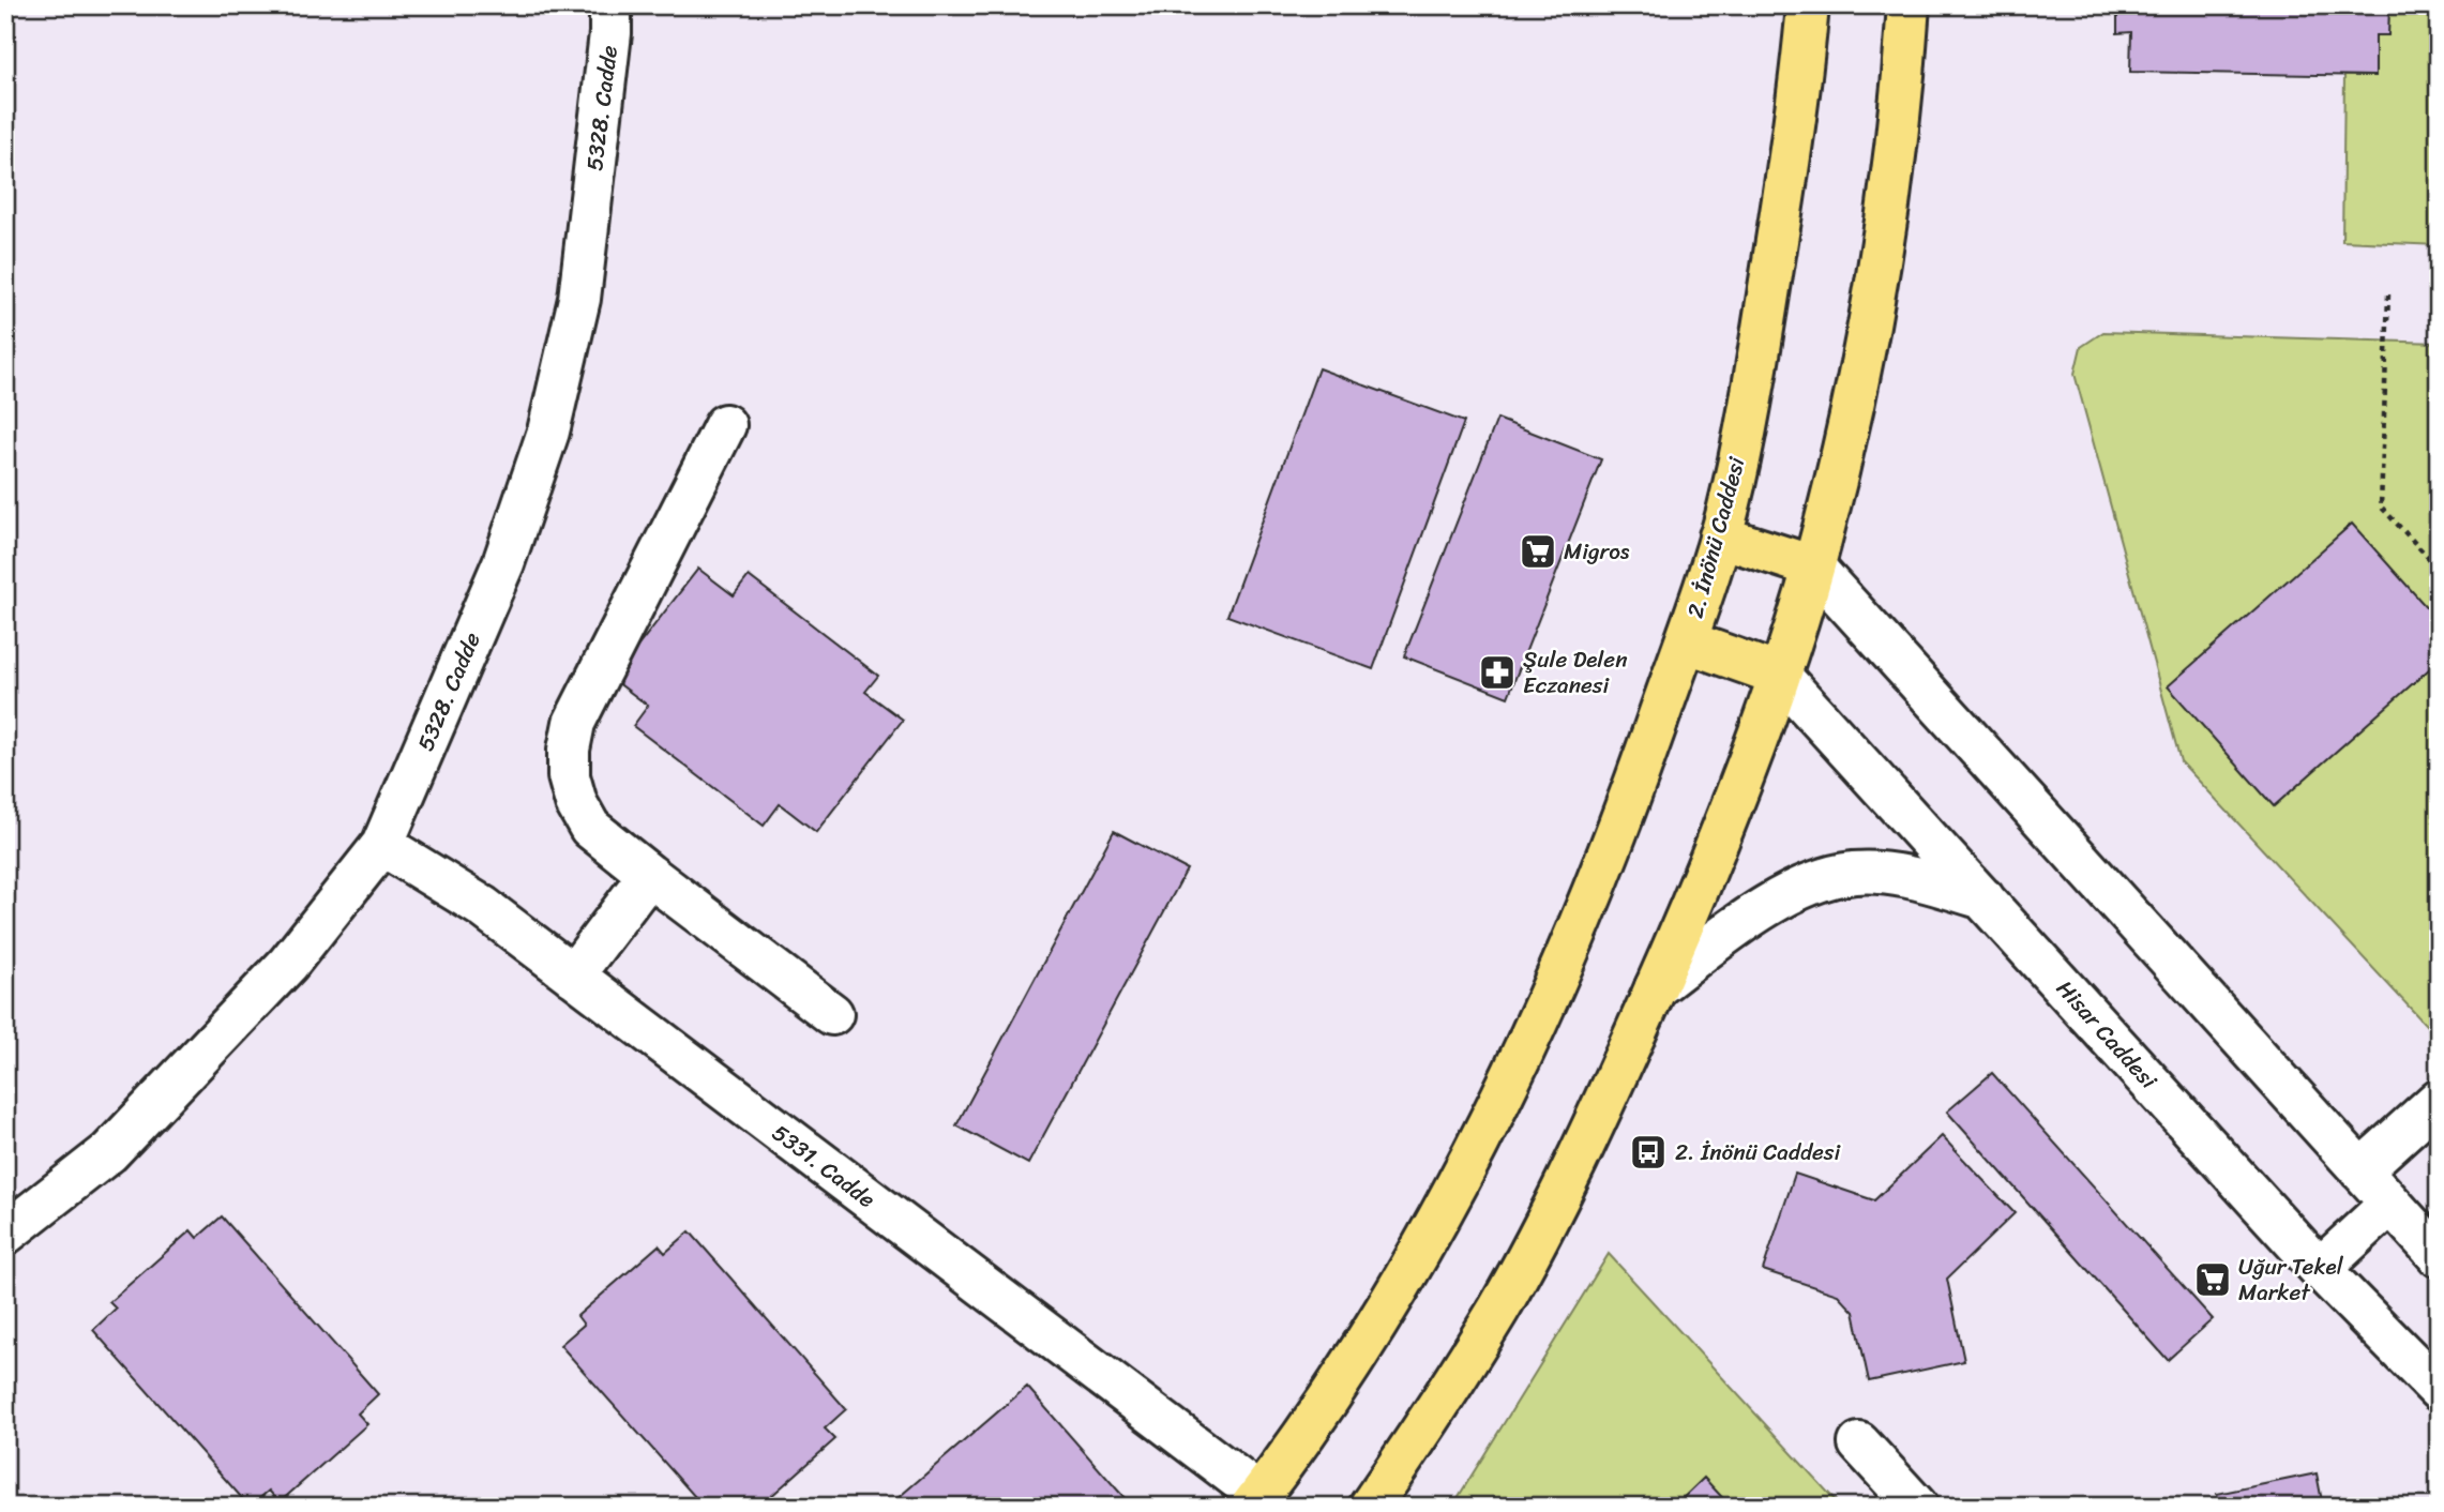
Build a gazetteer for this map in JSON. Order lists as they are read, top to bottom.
{
  "streets": {
    "main road": ["2. İnönü Caddesi"],
    "street": ["5328. Cadde", "Hisar Caddesi", "5331. Cadde"]
  },
  "crossings": [
    ["5328. Cadde", "5331. Cadde"],
    ["2. İnönü Caddesi", "5331. Cadde"]
  ],
  "places": {
    "supermarket": ["Migros", "Uğur Tekel Market"],
    "pharmacy": ["Şule Delen Eczanesi"],
    "bus stop": ["2. İnönü Caddesi"]
  }
}
